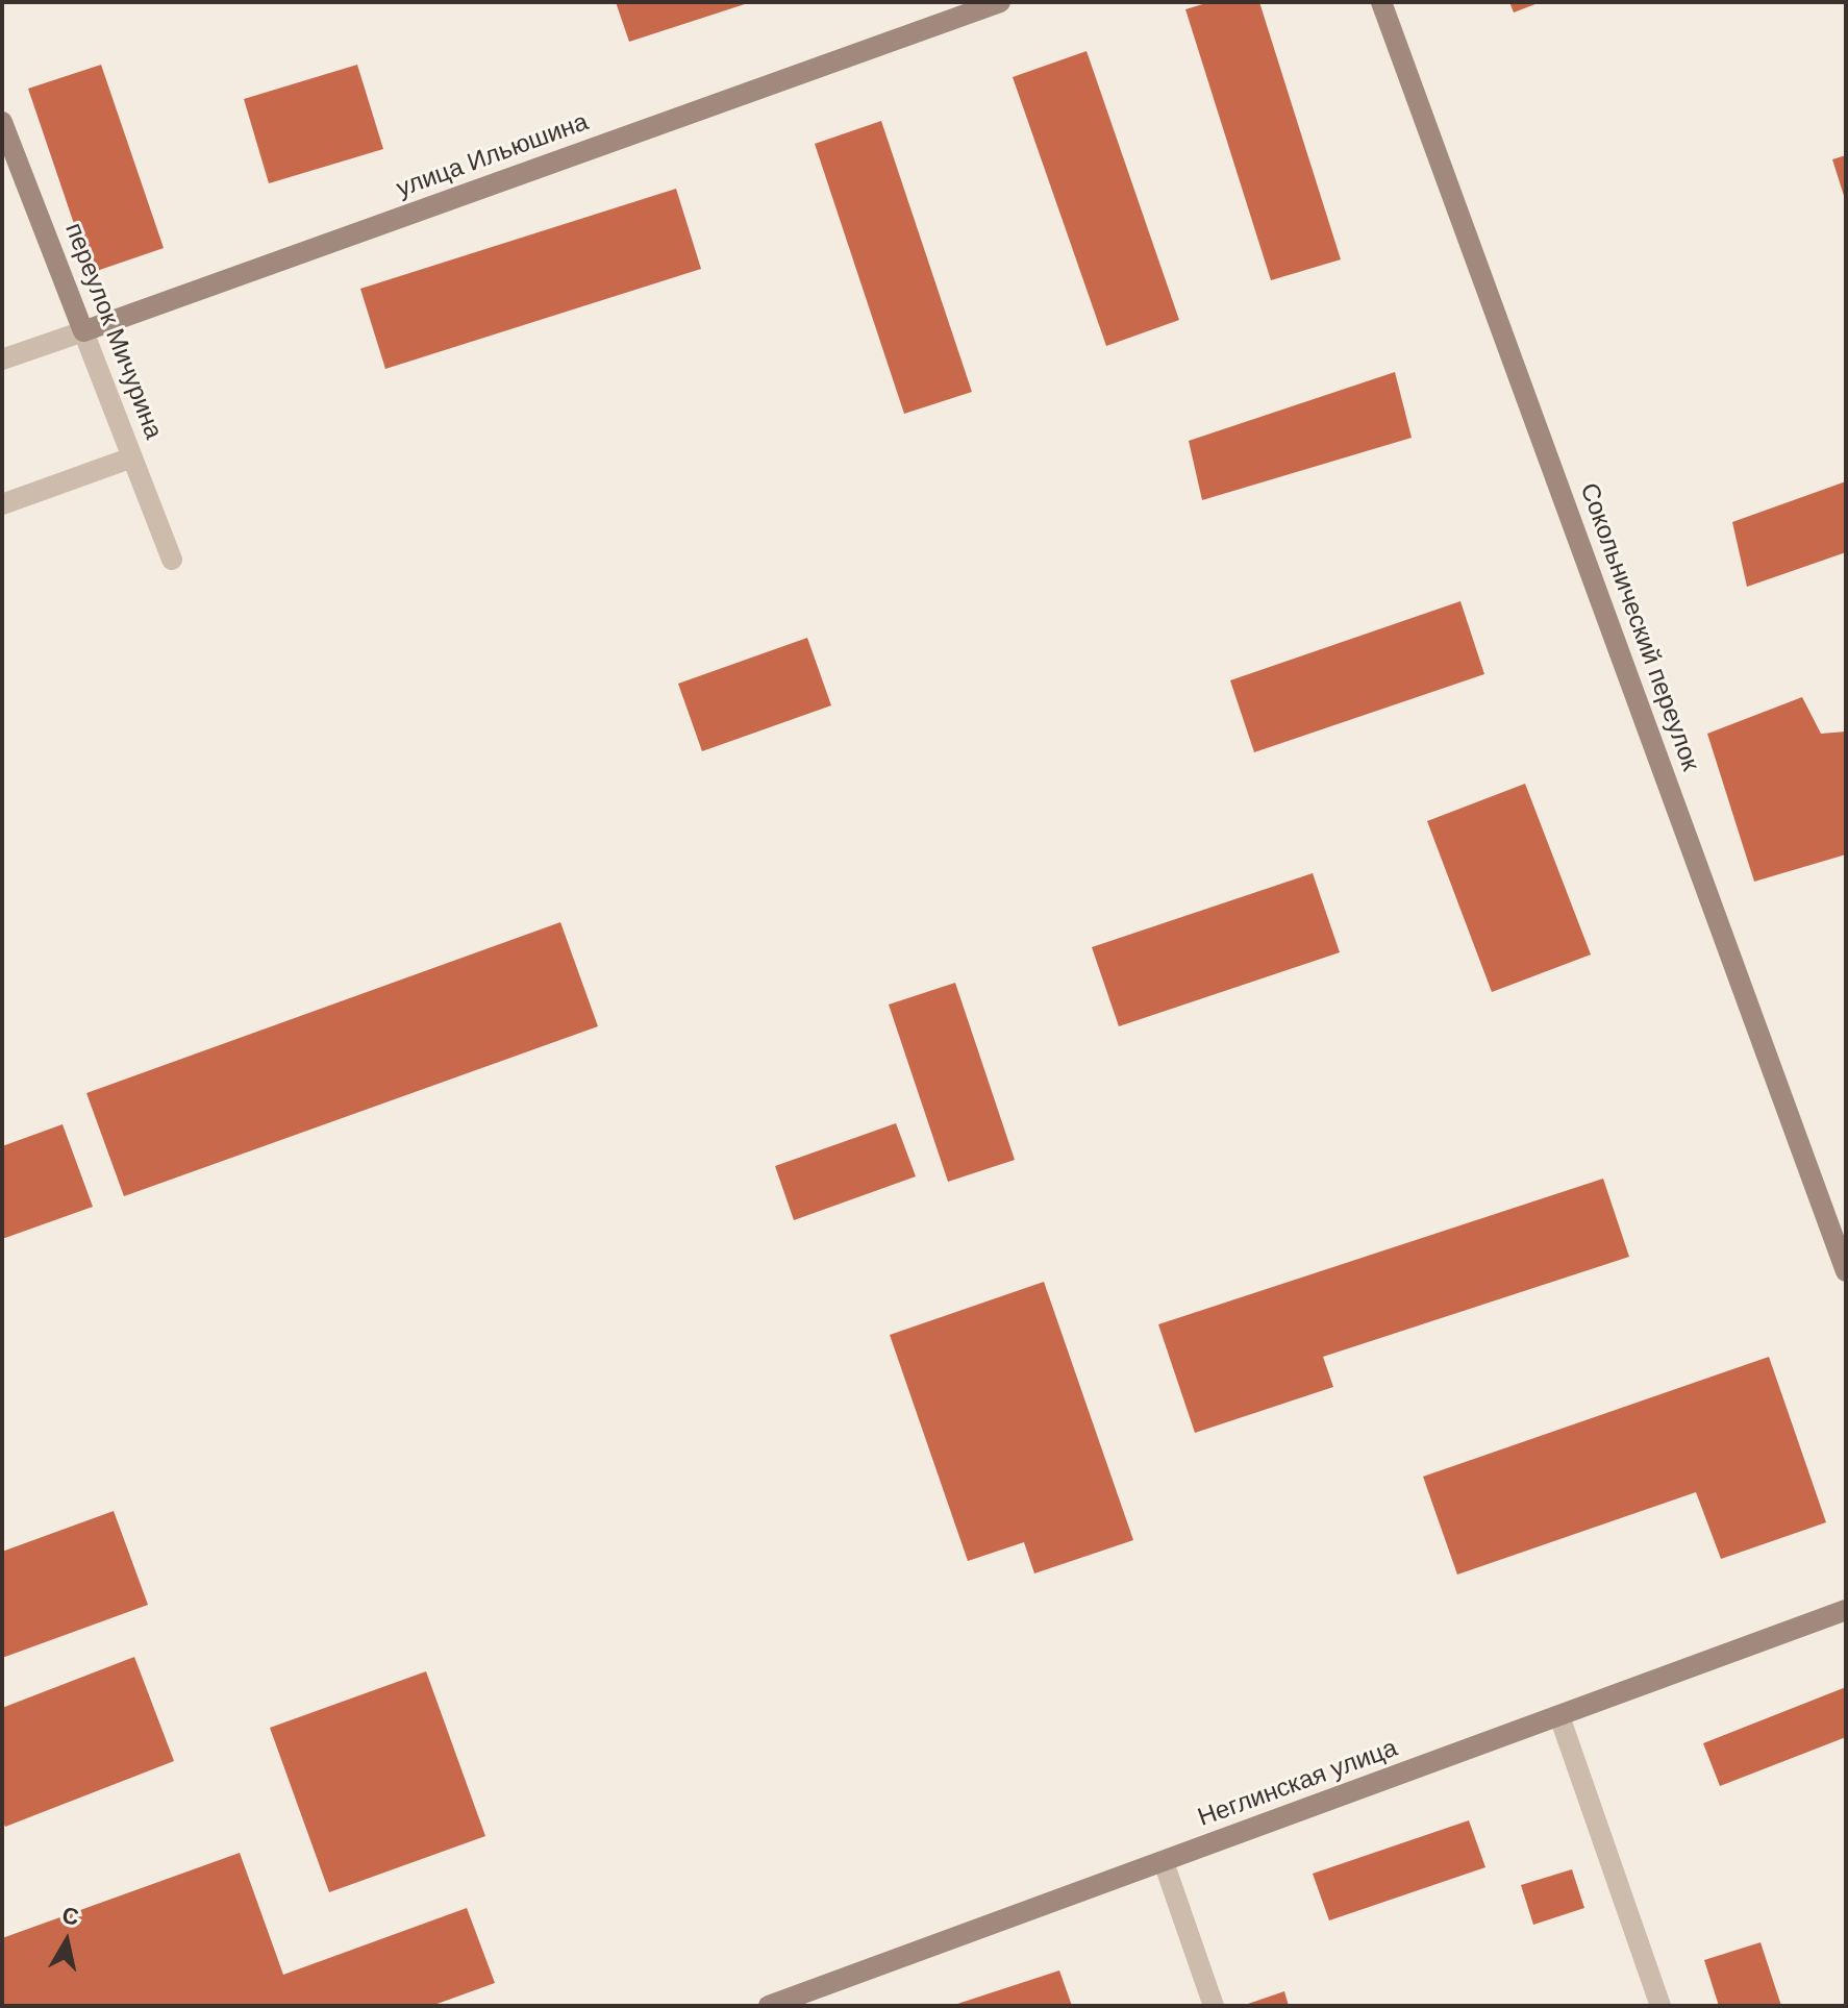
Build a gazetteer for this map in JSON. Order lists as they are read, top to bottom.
{
  "streets": {
    "street": [
      "улица Ильюшина",
      "переулок Мичурина",
      "Сокольнический переулок",
      "Неглинская улица"
    ]
  },
  "crossings": [
    ["улица Ильюшина", "переулок Мичурина"]
  ],
  "north": "top"
}
